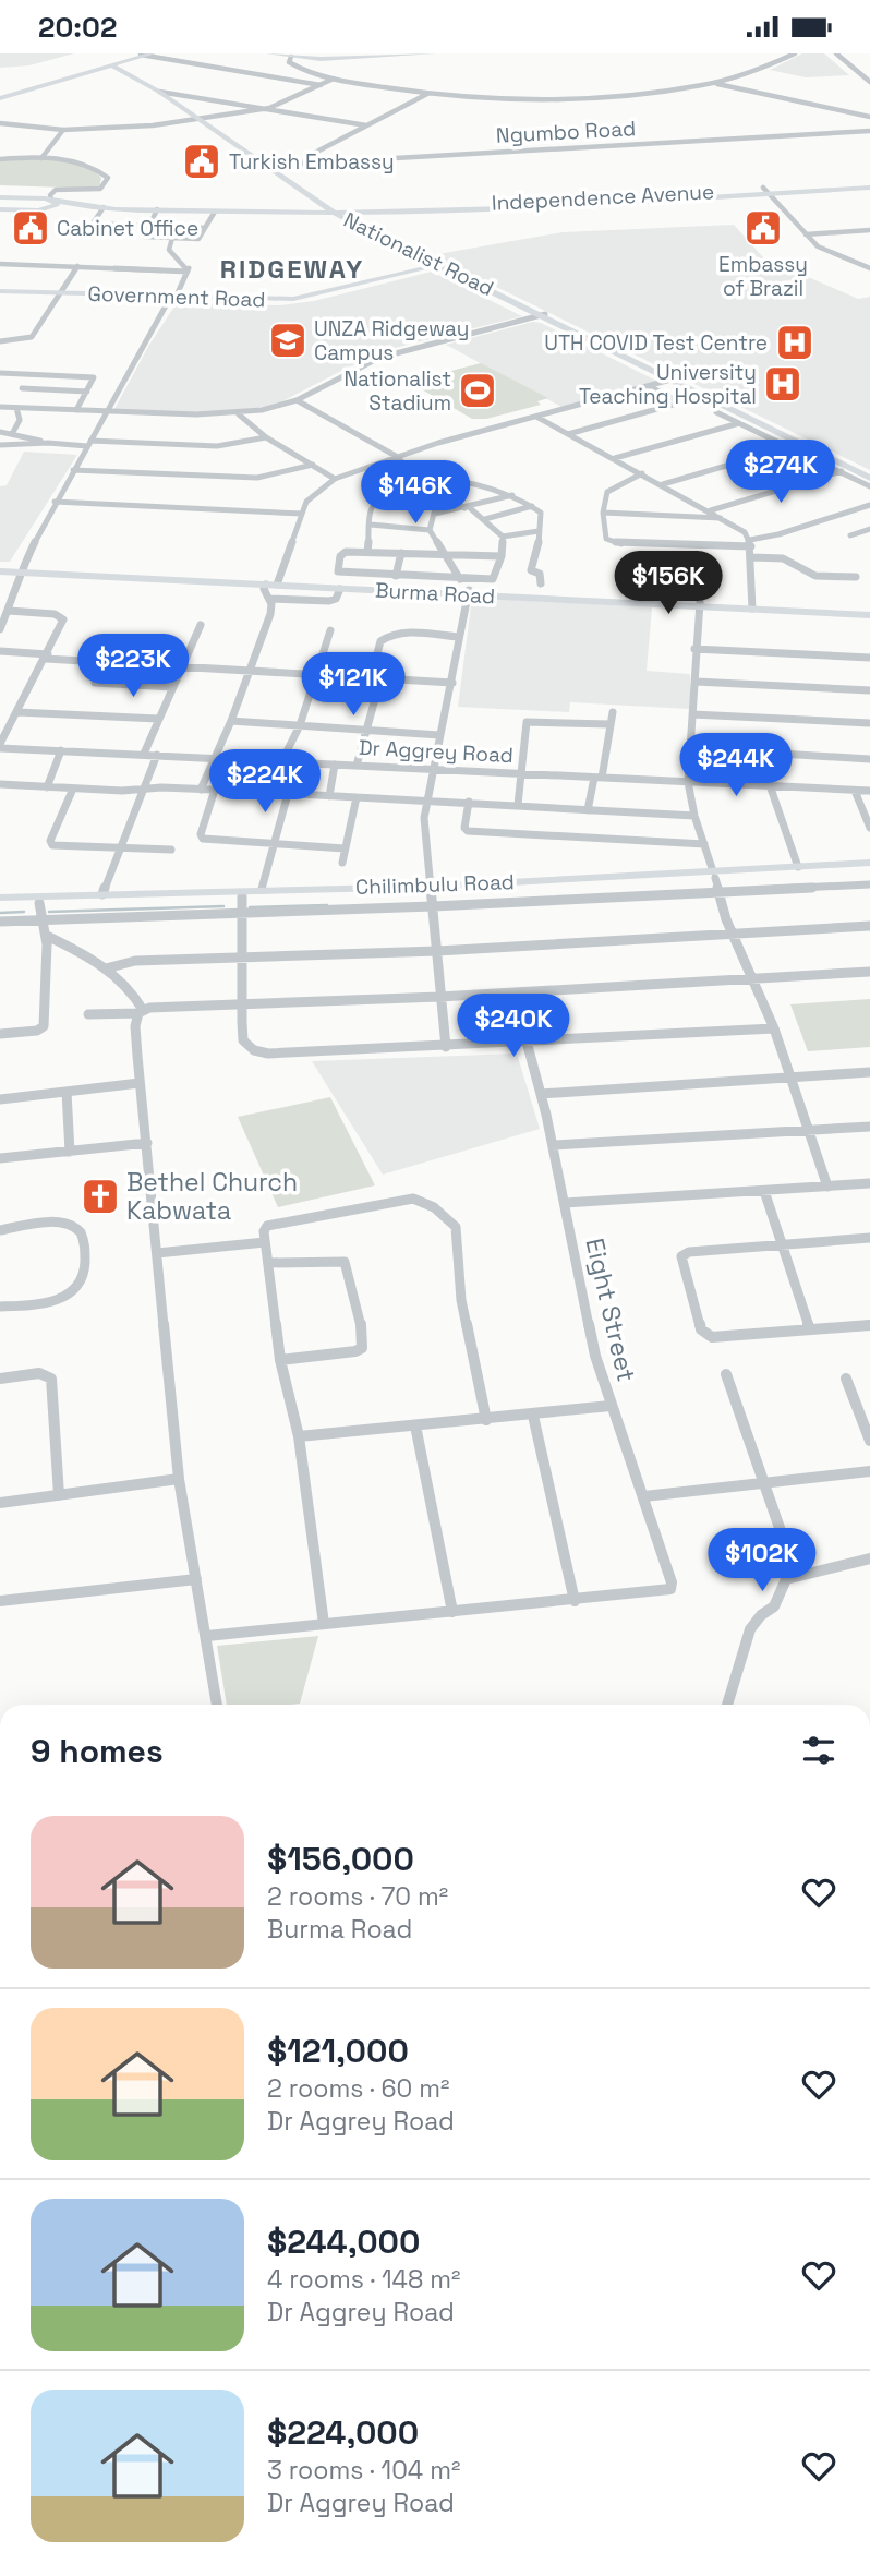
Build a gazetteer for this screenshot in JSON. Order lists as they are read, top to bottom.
{
  "streets": {
    "main road": [
      "Independence Avenue",
      "Nationalist Road",
      "Government Road",
      "Burma Road",
      "Chilimbulu Road"
    ],
    "street": ["Ngumbo Road", "Dr Aggrey Road", "Eight Street"]
  },
  "crossings": [
    ["Independence Avenue", "Nationalist Road"],
    ["Nationalist Road", "Government Road"]
  ],
  "districts": ["RIDGEWAY"],
  "places": {
    "public building": ["Turkish Embassy", "Cabinet Office", "Embassy of Brazil"],
    "school or university": ["UNZA Ridgeway Campus"],
    "hospital": ["UTH COVID Test Centre", "University Teaching Hospital"],
    "sports": ["Nationalist Stadium"],
    "church": ["Bethel Church Kabwata"]
  },
  "page": {
    "status": "20:02",
    "price": [
      "$274K",
      "$146K",
      "$156K",
      "$223K",
      "$121K",
      "$244K",
      "$224K",
      "$240K",
      "$102K"
    ],
    "heading": "9 homes",
    "list": [
      {
        "name": "$156,000",
        "note": "2 rooms · 70 m² · Burma Road"
      },
      {
        "name": "$121,000",
        "note": "2 rooms · 60 m² · Dr Aggrey Road"
      },
      {
        "name": "$244,000",
        "note": "4 rooms · 148 m² · Dr Aggrey Road"
      },
      {
        "name": "$224,000",
        "note": "3 rooms · 104 m² · Dr Aggrey Road"
      }
    ]
  }
}
